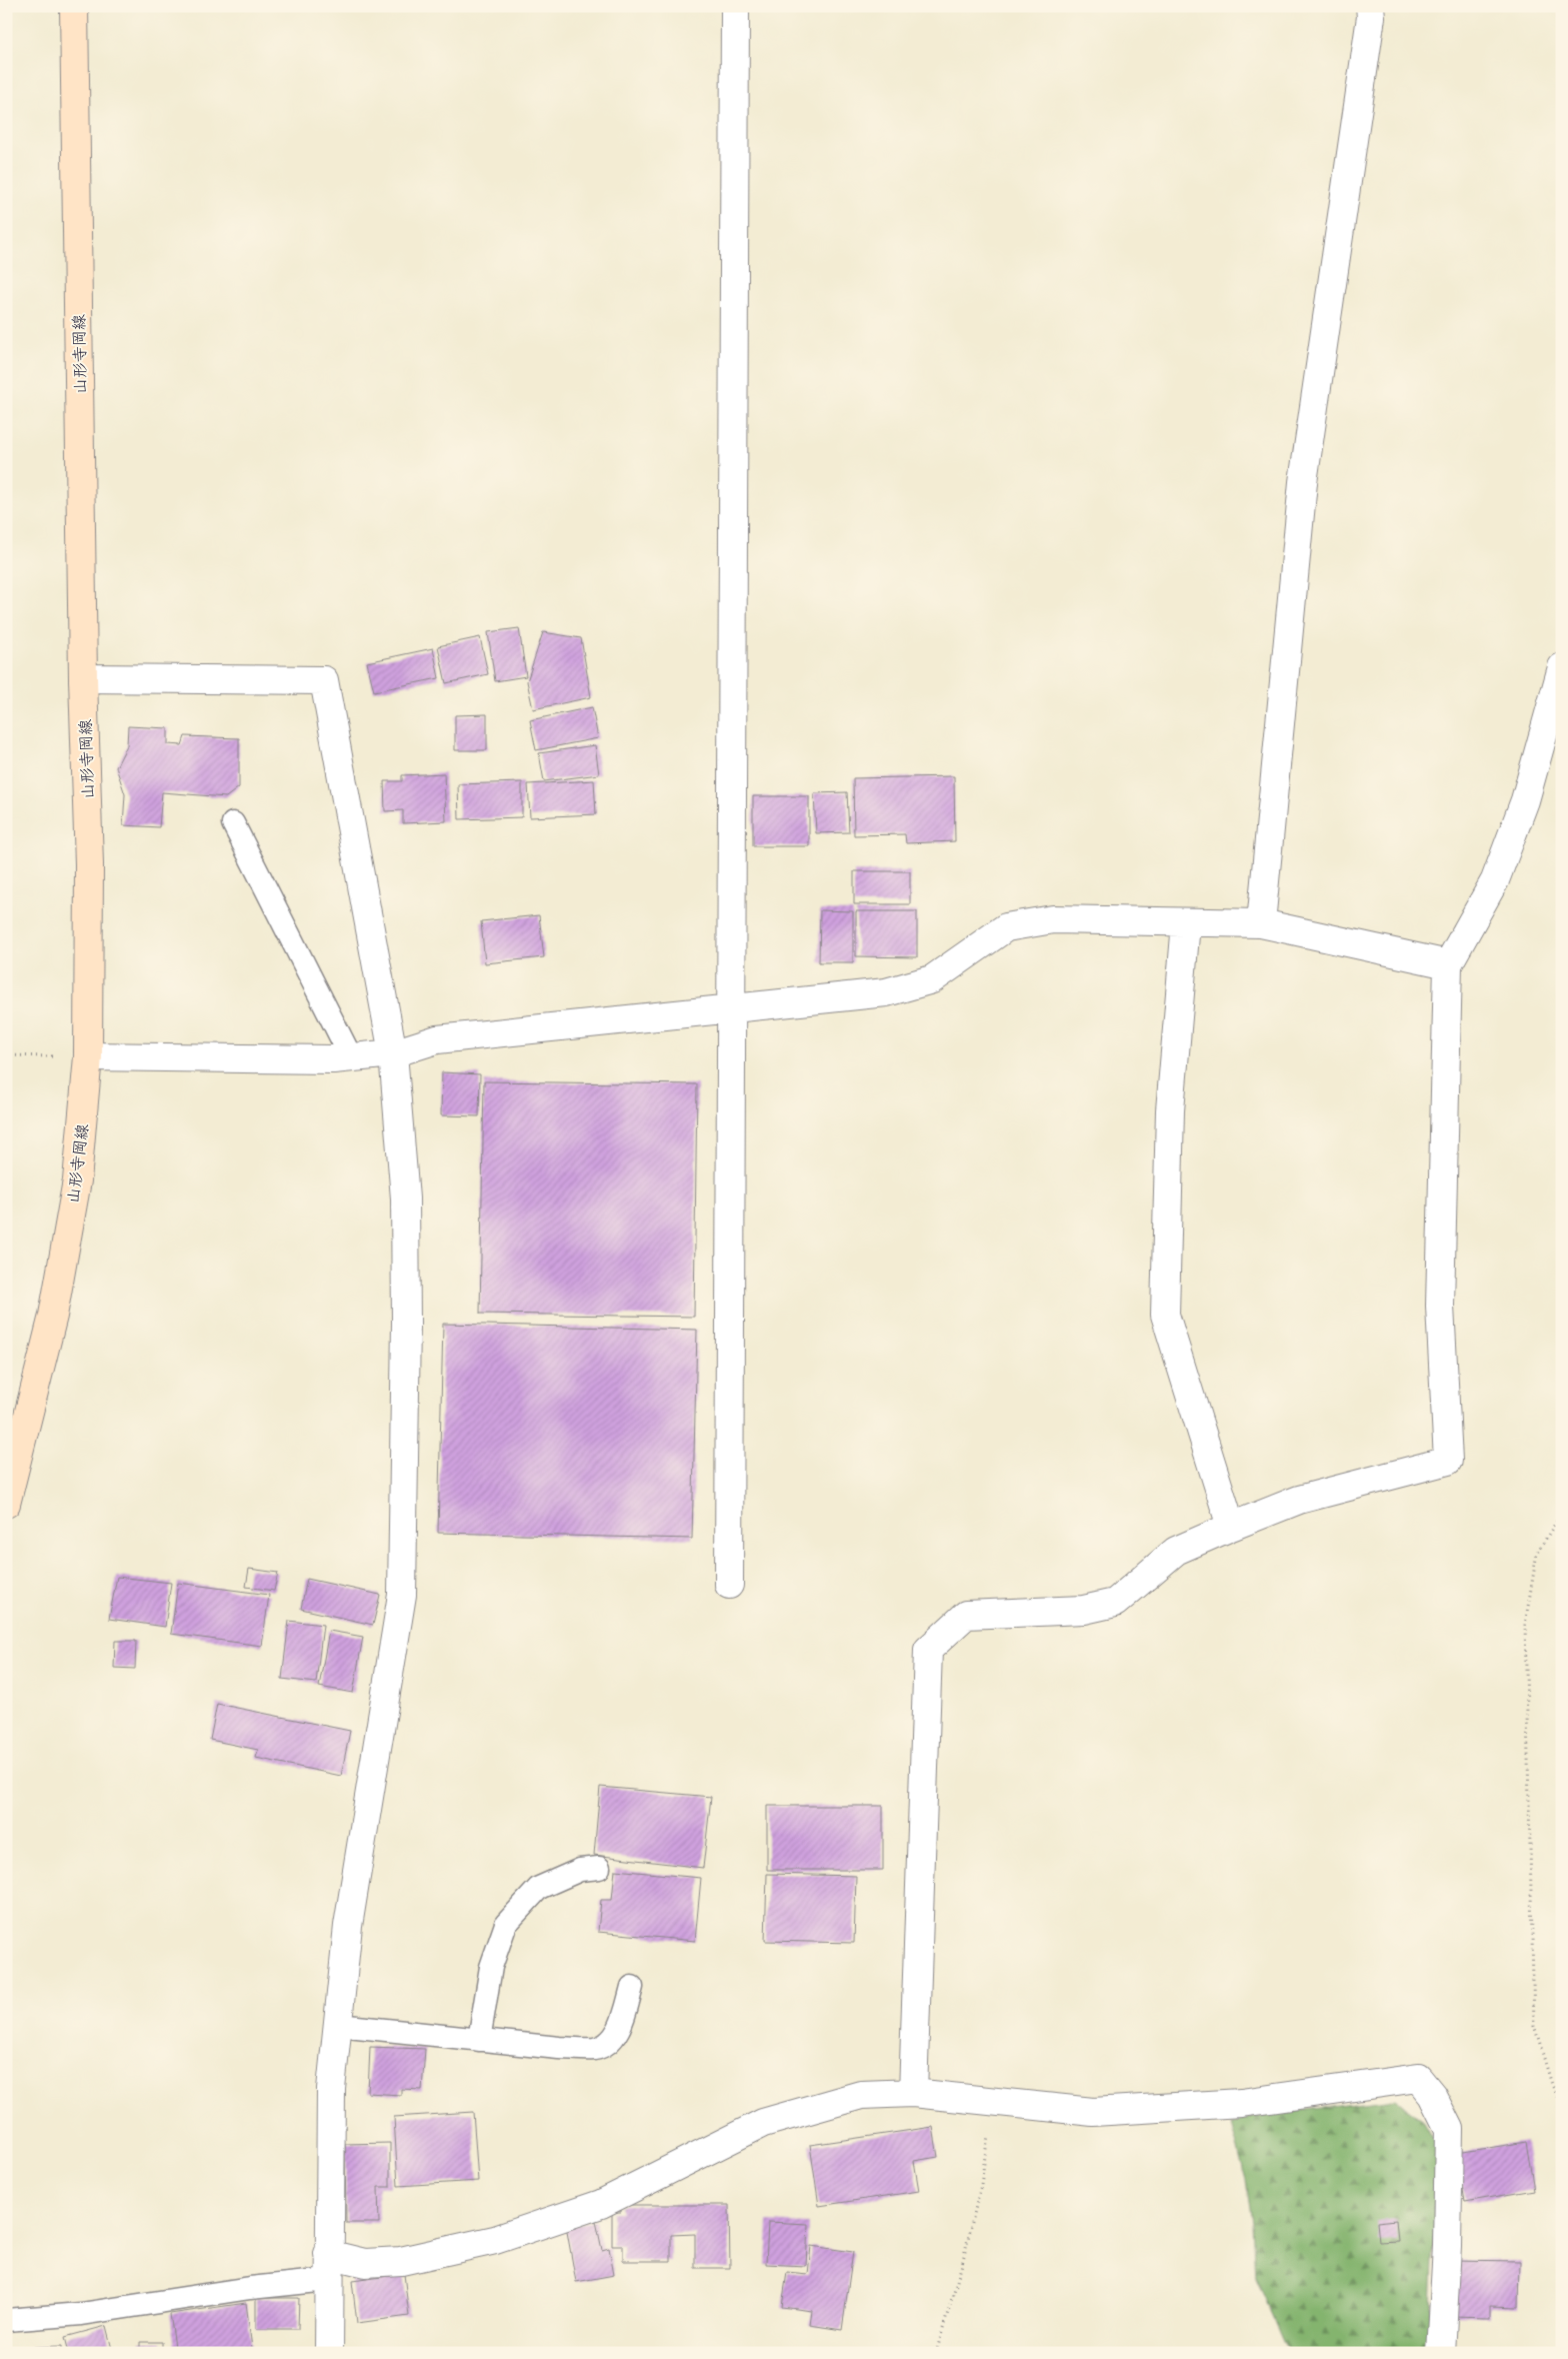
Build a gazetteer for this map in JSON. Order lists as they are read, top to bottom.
{
  "streets": {
    "main road": ["山形寺岡線"]
  }
}
